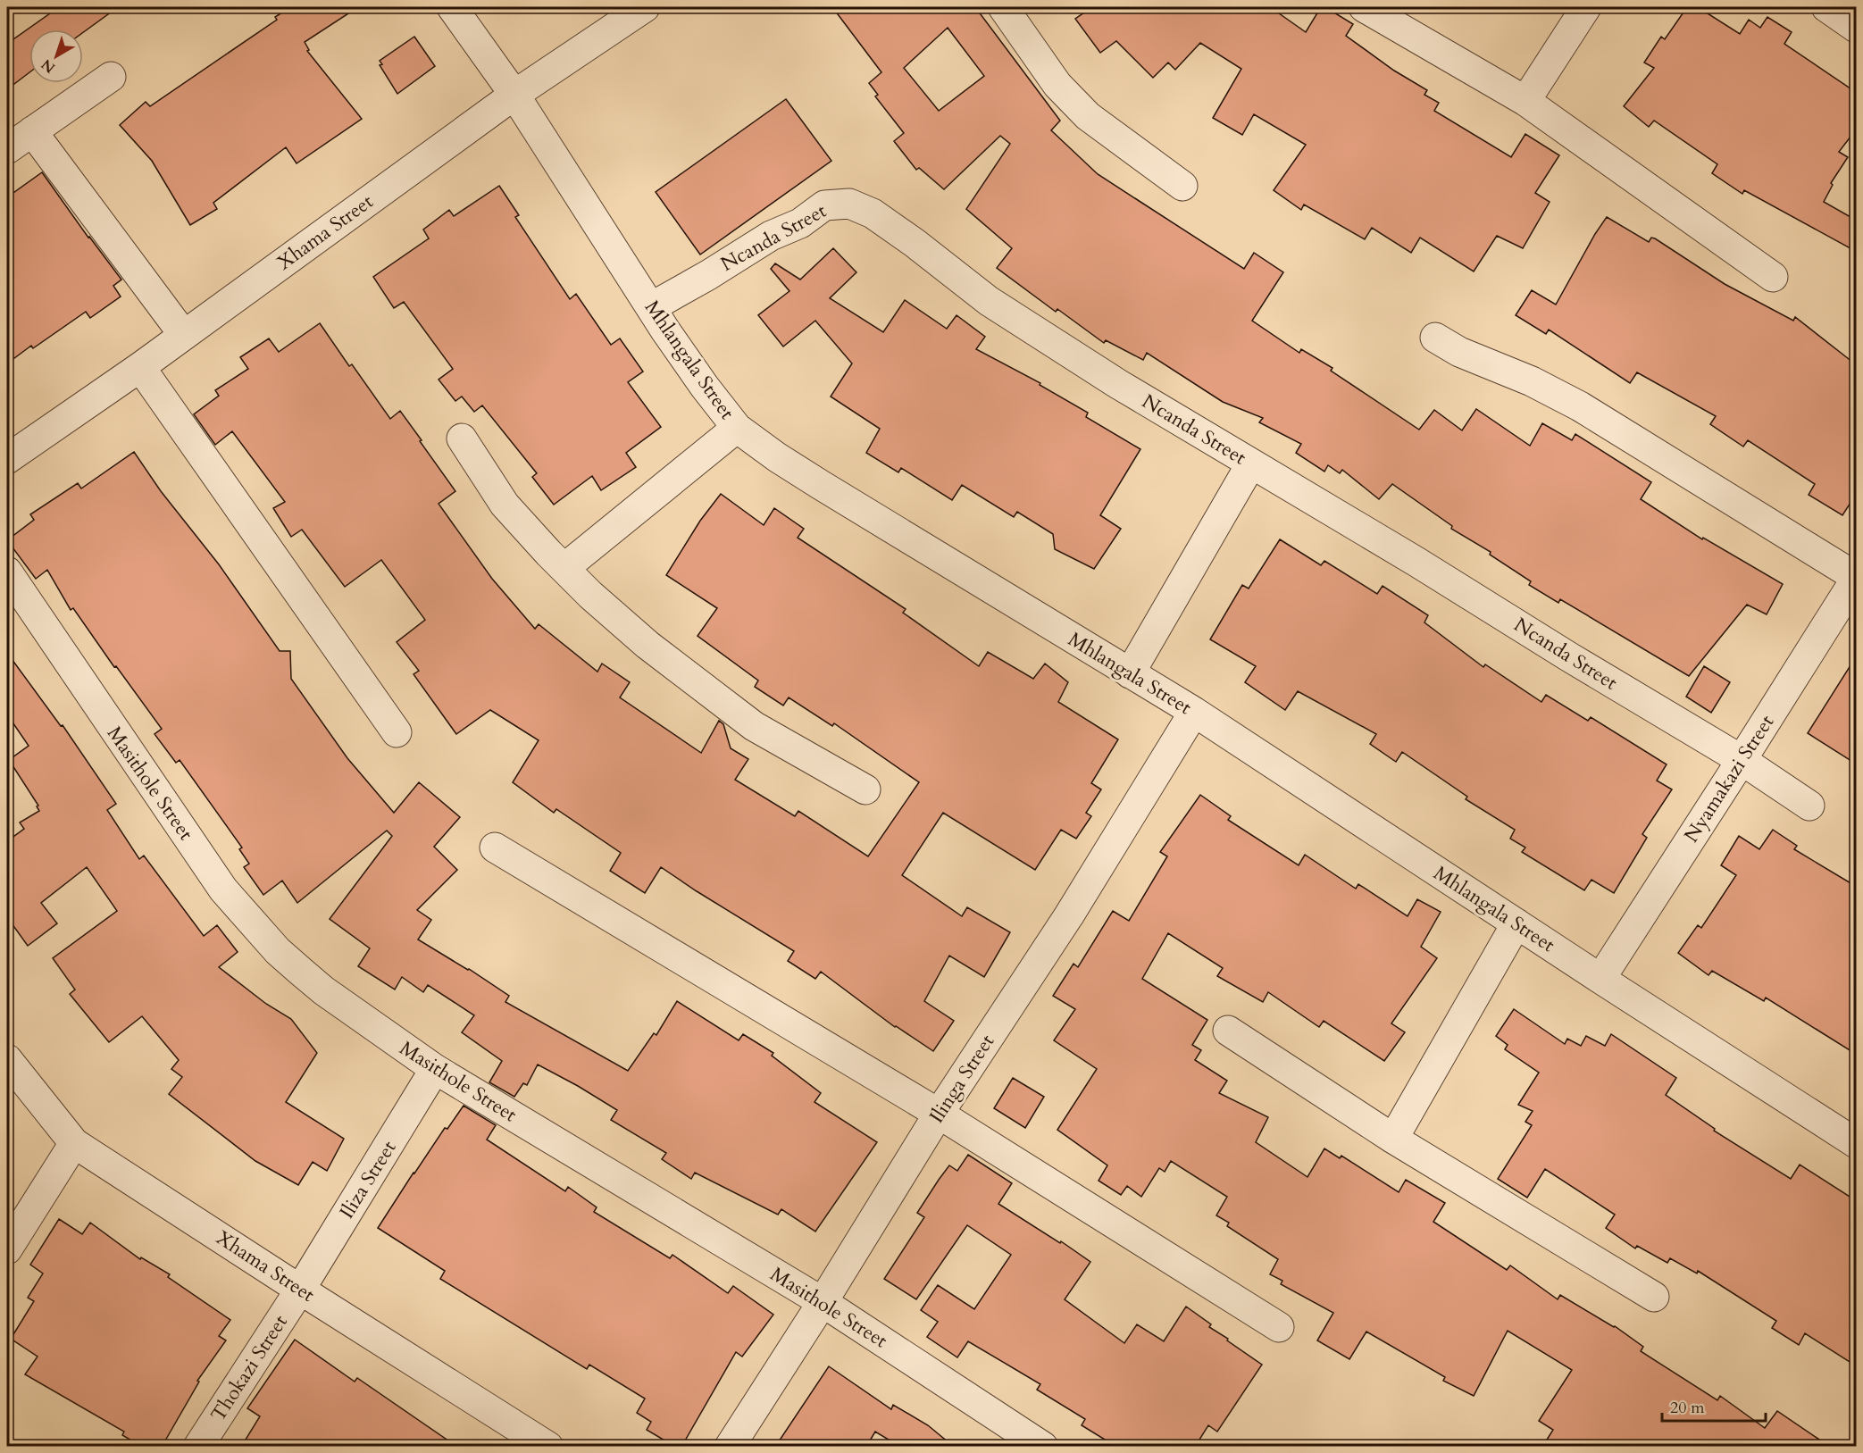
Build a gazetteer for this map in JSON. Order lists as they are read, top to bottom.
{
  "streets": {
    "street": [
      "Xhama Street",
      "Ncanda Street",
      "Mhlangala Street",
      "Nyamakazi Street",
      "Masithole Street",
      "Ilinga Street",
      "Iliza Street",
      "Thokazi Street"
    ]
  },
  "crossings": [
    ["Xhama Street", "Mhlangala Street"],
    ["Xhama Street", "Iliza Street"],
    ["Xhama Street", "Thokazi Street"],
    ["Ncanda Street", "Mhlangala Street"],
    ["Ncanda Street", "Nyamakazi Street"],
    ["Mhlangala Street", "Nyamakazi Street"],
    ["Mhlangala Street", "Ilinga Street"],
    ["Masithole Street", "Ilinga Street"],
    ["Masithole Street", "Iliza Street"],
    ["Iliza Street", "Thokazi Street"]
  ],
  "scale_bar": "20 m",
  "north": "bottom left"
}
